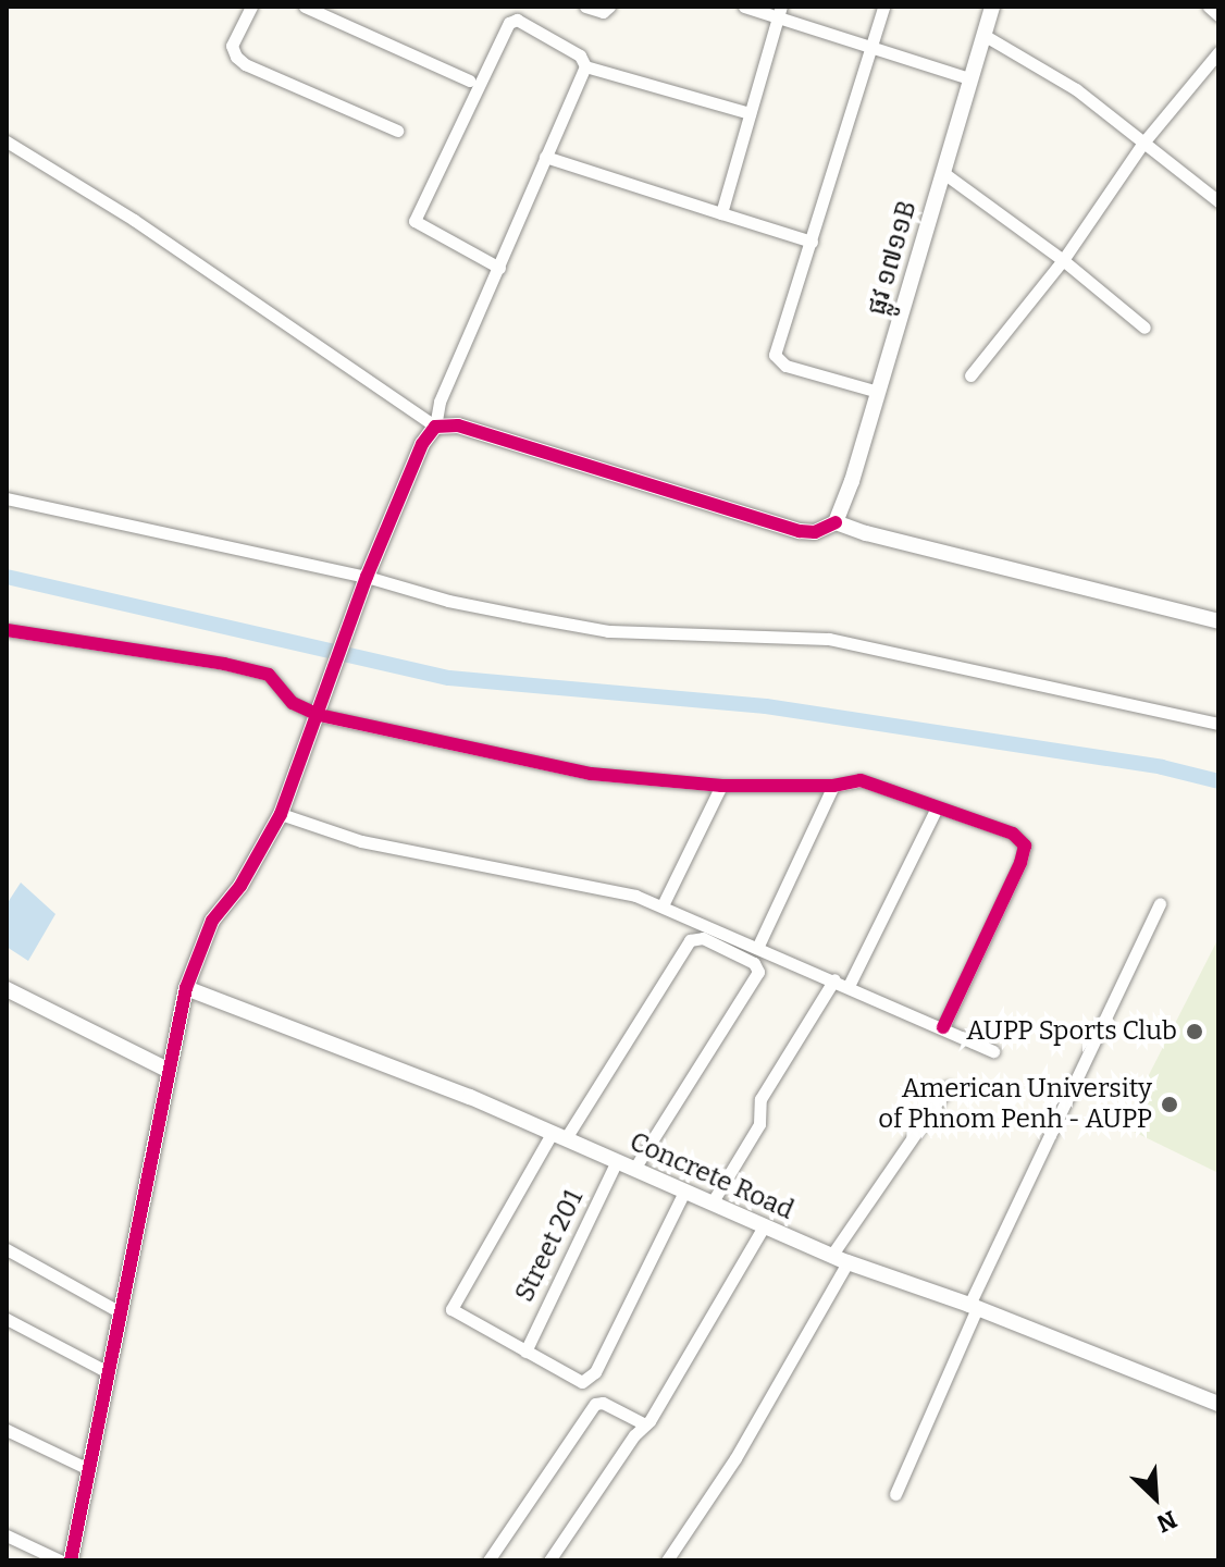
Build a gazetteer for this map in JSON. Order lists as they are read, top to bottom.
{
  "streets": {
    "street": ["ផ្លូវ ១៧១១B", "Concrete Road", "Street 201"]
  },
  "crossings": [
    ["Concrete Road", "Street 201"]
  ],
  "places": ["AUPP Sports Club", "American University of Phnom Penh - AUPP"],
  "north": "bottom right"
}
